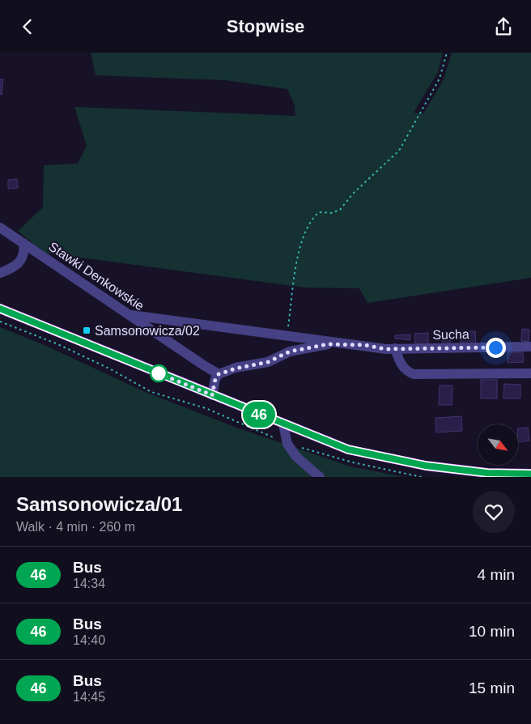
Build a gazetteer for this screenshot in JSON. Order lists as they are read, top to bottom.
{
  "streets": {
    "street": ["Stawki Denkowskie", "Sucha"]
  },
  "places": {
    "transit": ["Samsonowicza/02"]
  },
  "lines": ["bus line 46"],
  "north": "bottom right",
  "page": {
    "header": "Stopwise",
    "on_map": "46",
    "heading": ["Samsonowicza/01", "Walk · 4 min · 260 m"],
    "list": [
      {
        "mark": "46",
        "name": "Bus",
        "note": "14:34",
        "value": "4 min"
      },
      {
        "mark": "46",
        "name": "Bus",
        "note": "14:40",
        "value": "10 min"
      },
      {
        "mark": "46",
        "name": "Bus",
        "note": "14:45",
        "value": "15 min"
      }
    ]
  }
}
